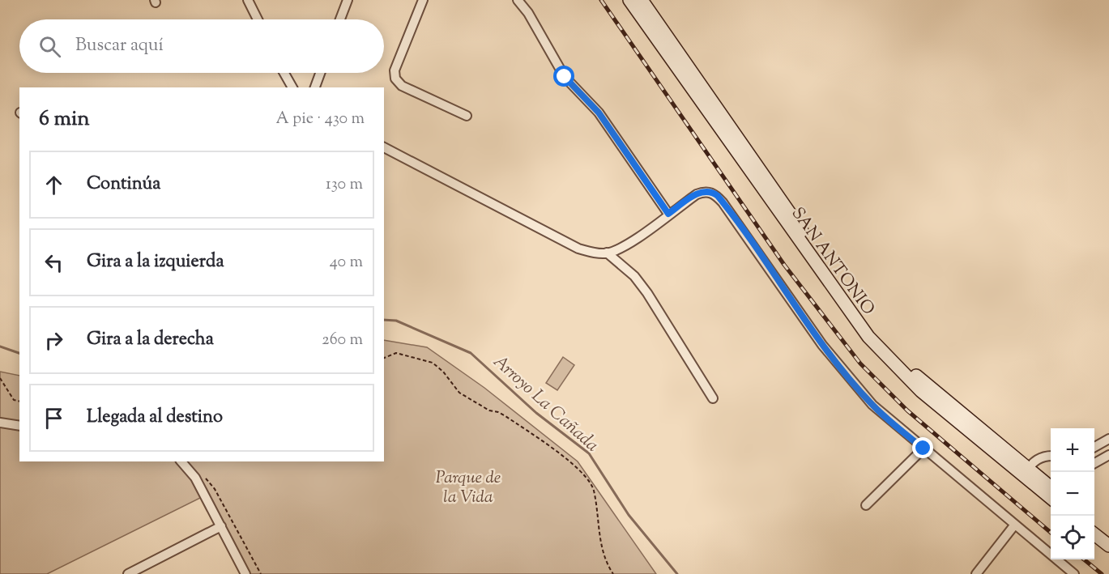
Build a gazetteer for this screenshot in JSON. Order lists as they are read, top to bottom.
{
  "streets": {
    "main road": ["SAN ANTONIO"]
  },
  "water": ["Arroyo La Cañada"],
  "parks": ["Parque de la Vida"],
  "page": {
    "search": "Buscar aquí",
    "heading": ["6 min", "A pie · 430 m"],
    "list": [
      ["Continúa", "130 m"],
      ["Gira a la izquierda", "40 m"],
      ["Gira a la derecha", "260 m"],
      "Llegada al destino"
    ],
    "map_buttons": ["+", "−"]
  }
}
